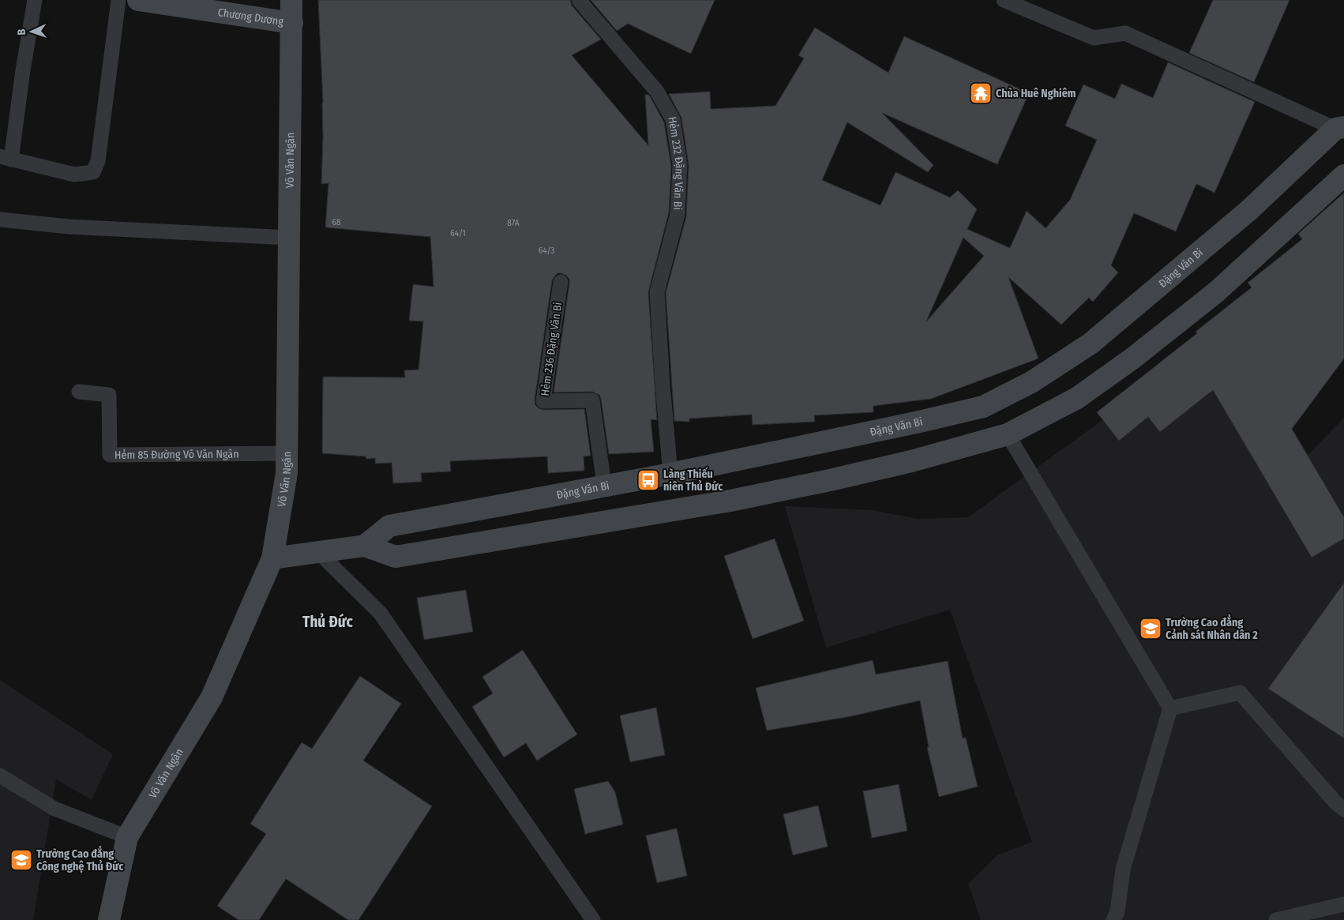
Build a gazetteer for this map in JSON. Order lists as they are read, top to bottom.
{
  "streets": {
    "main road": ["Chương Dương", "Võ Văn Ngân", "Đặng Văn Bi"],
    "lane": ["Hẻm 232 Đặng Văn Bi", "Hẻm 236 Đặng Văn Bi", "Hẻm 85 Đường Võ Văn Ngân"]
  },
  "crossings": [
    ["Chương Dương", "Võ Văn Ngân"],
    ["Võ Văn Ngân", "Hẻm 85 Đường Võ Văn Ngân"],
    ["Hẻm 232 Đặng Văn Bi", "Đặng Văn Bi"],
    ["Đặng Văn Bi", "Hẻm 236 Đặng Văn Bi"]
  ],
  "districts": ["Thủ Đức"],
  "places": {
    "temple": ["Chùa Huê Nghiêm"],
    "bus stop": ["Làng Thiếu niên Thủ Đức"],
    "school or university": ["Trường Cao đẳng Cảnh sát Nhân dân 2", "Trường Cao đẳng Công nghệ Thủ Đức"]
  },
  "house_numbers": [
    "68",
    "87A",
    "64/1",
    "64/3"
  ],
  "north": "left"
}
